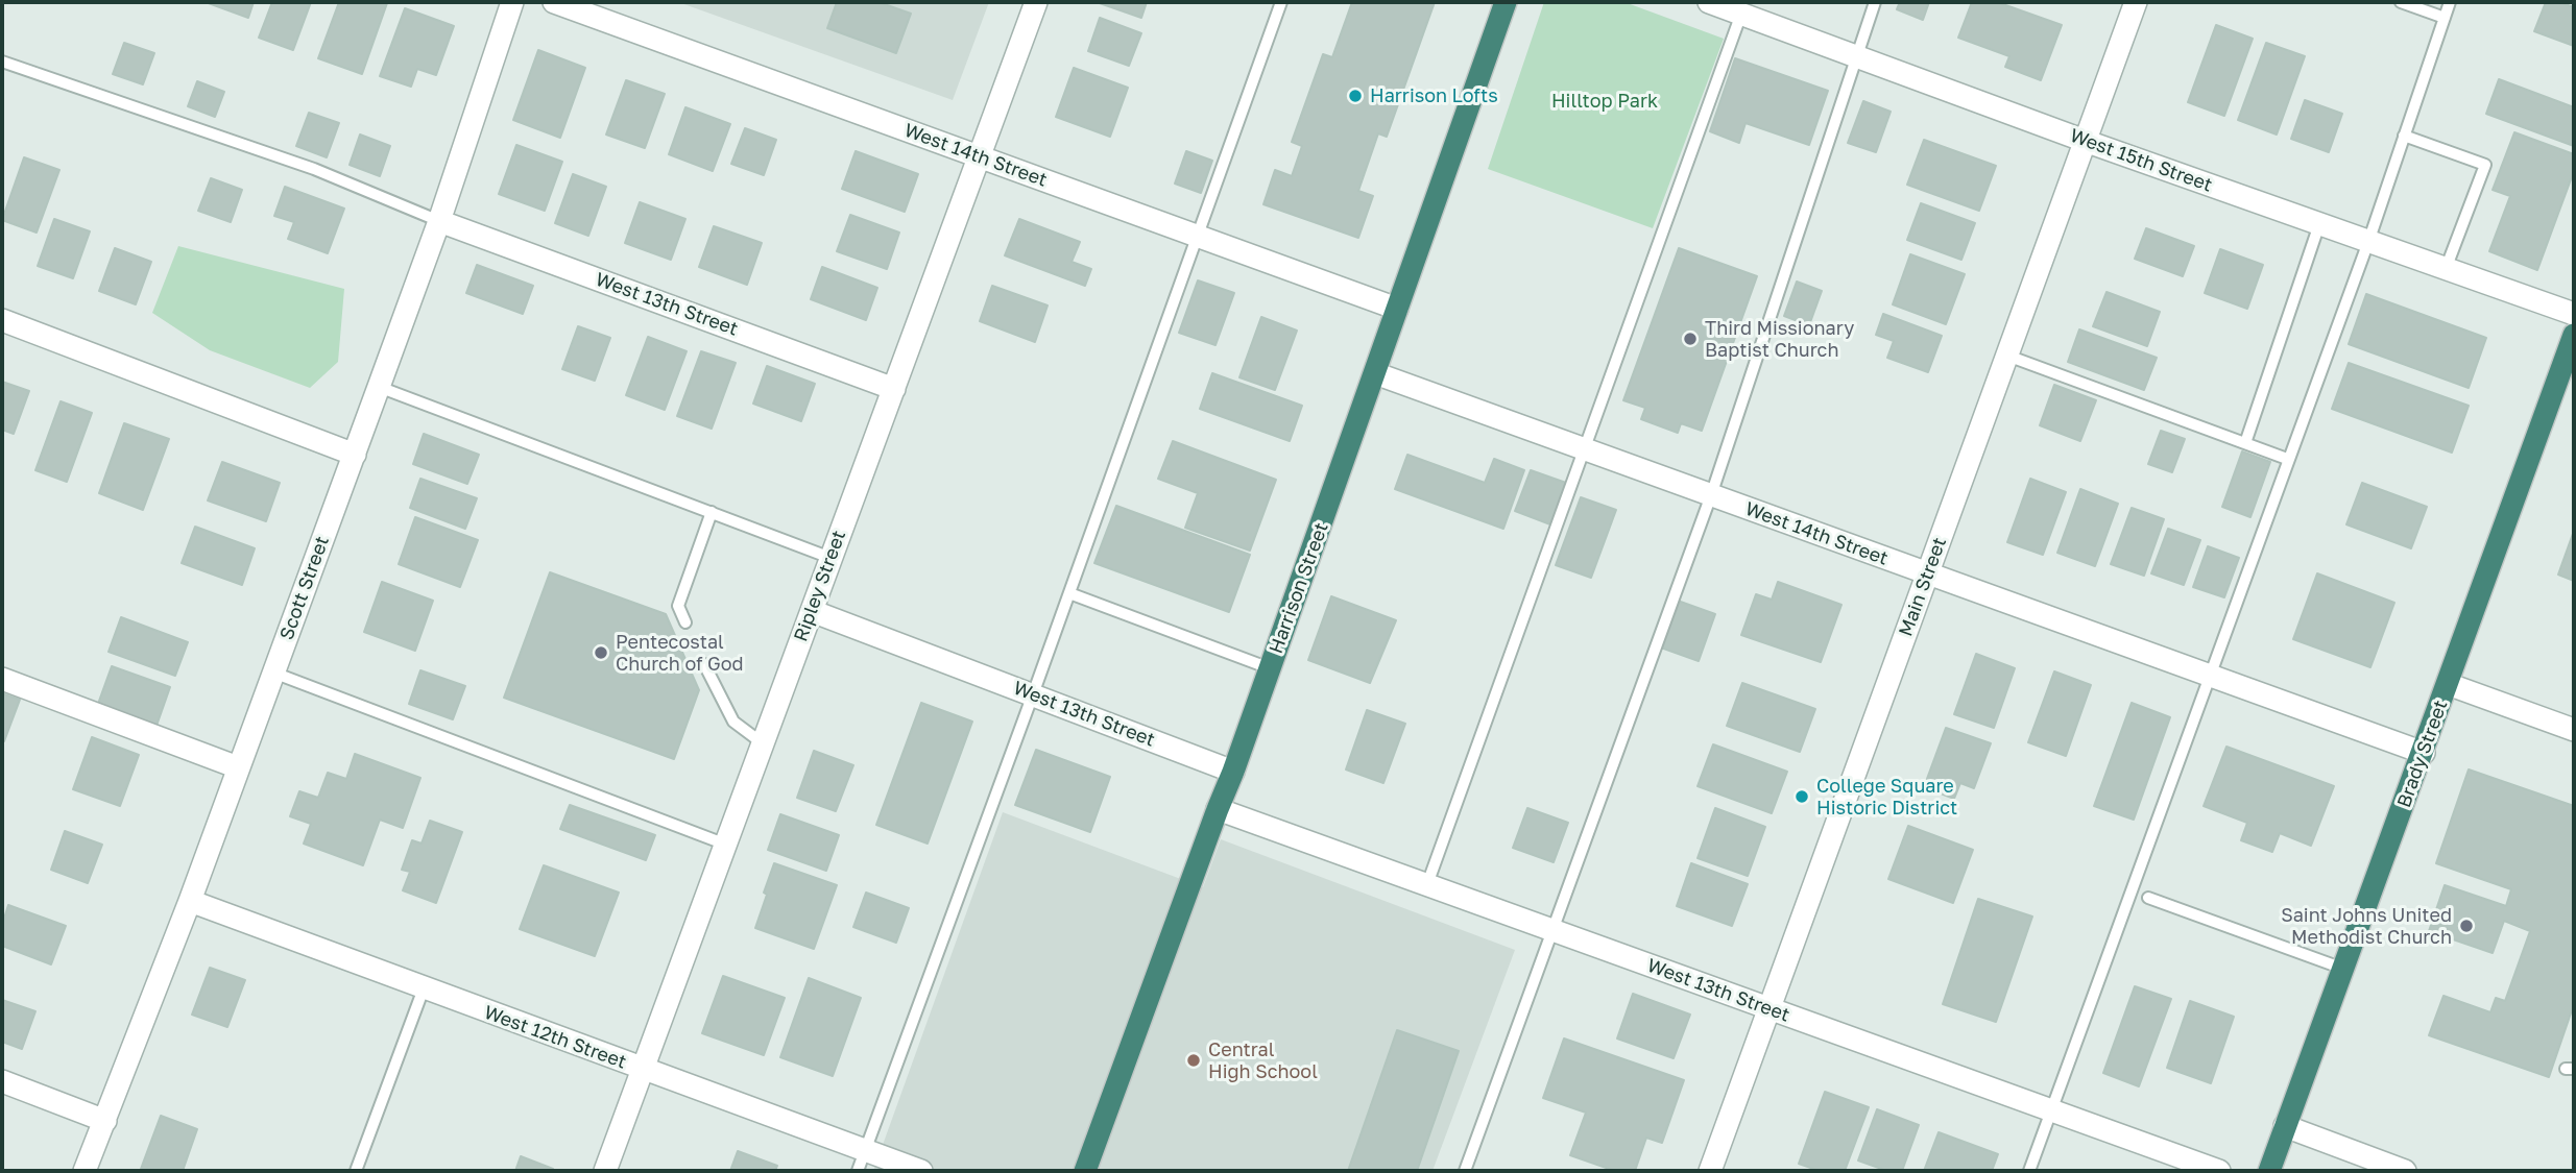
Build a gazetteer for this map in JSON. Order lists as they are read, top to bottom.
{
  "streets": {
    "highway": ["Harrison Street", "Brady Street"],
    "street": [
      "West 14th Street",
      "West 15th Street",
      "West 13th Street",
      "Ripley Street",
      "Main Street",
      "Scott Street",
      "West 12th Street"
    ]
  },
  "crossings": [
    ["West 14th Street", "Ripley Street"],
    ["West 14th Street", "Main Street"],
    ["West 14th Street", "Harrison Street"],
    ["West 14th Street", "Brady Street"],
    ["West 15th Street", "Main Street"],
    ["West 13th Street", "Ripley Street"],
    ["West 13th Street", "Main Street"],
    ["West 13th Street", "Scott Street"],
    ["West 13th Street", "Harrison Street"],
    ["Ripley Street", "West 12th Street"],
    ["Scott Street", "West 12th Street"]
  ],
  "parks": ["Hilltop Park"],
  "places": [
    "Harrison Lofts",
    "Third Missionary Baptist Church",
    "Pentecostal Church of God",
    "College Square Historic District",
    "Saint Johns United Methodist Church",
    "Central High School"
  ]
}
